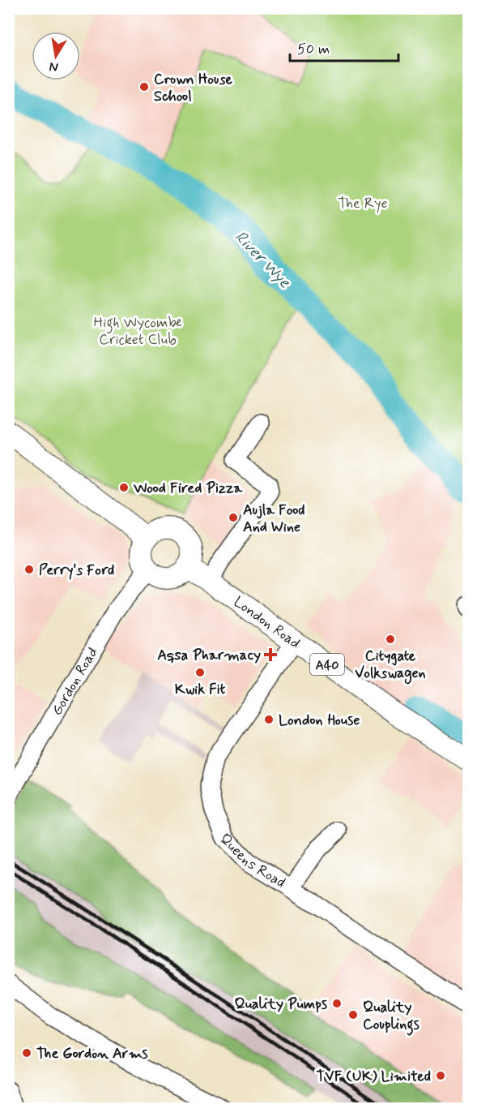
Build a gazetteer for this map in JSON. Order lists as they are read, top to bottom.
{
  "streets": {
    "main road": ["London Road", "A40"],
    "street": ["Gordon Road", "Queens Road"]
  },
  "crossings": [
    ["London Road", "Gordon Road"],
    ["London Road", "Queens Road"]
  ],
  "water": ["River Wye"],
  "parks": ["The Rye", "High Wycombe Cricket Club"],
  "places": {
    "other": [
      "Crown House School",
      "Wood Fired Pizza",
      "Aujla Food And Wine",
      "Perry's Ford",
      "Citygate Volkswagen",
      "Kwik Fit",
      "London House",
      "Quality Pumps",
      "Quality Couplings",
      "The Gordon Arms",
      "TVF (UK) Limited"
    ],
    "health": ["Aqsa Pharmacy"]
  },
  "scale_bar": "50 m",
  "north": "bottom"
}
